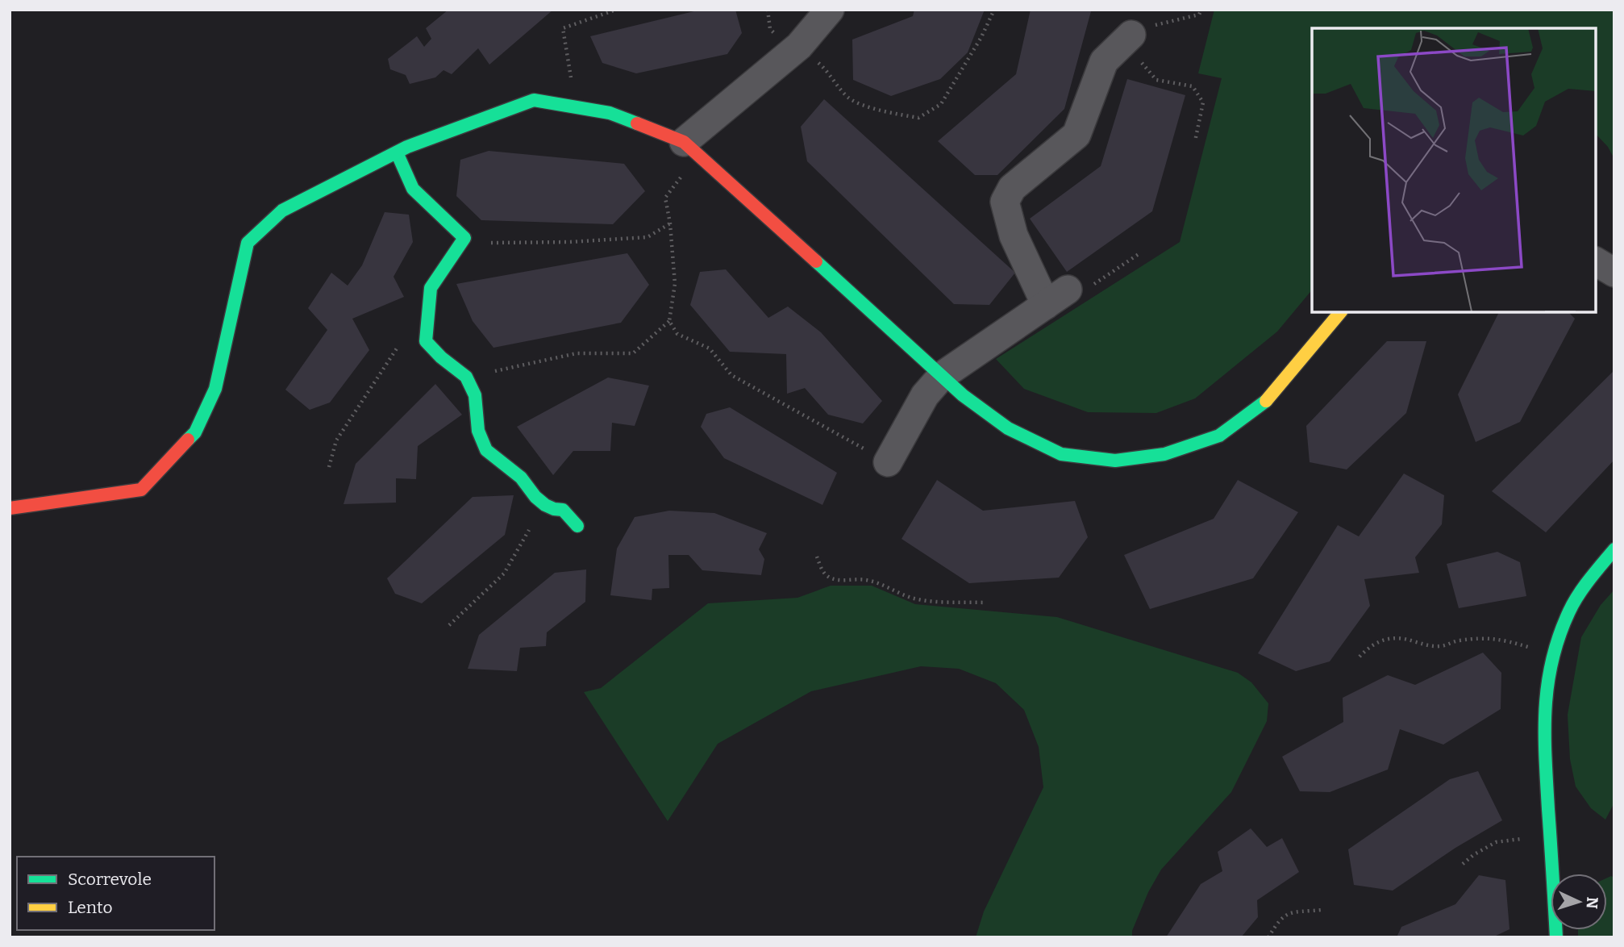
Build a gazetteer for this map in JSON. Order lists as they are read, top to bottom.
{
  "legend": ["Scorrevole", "Lento"],
  "north": "right"
}
